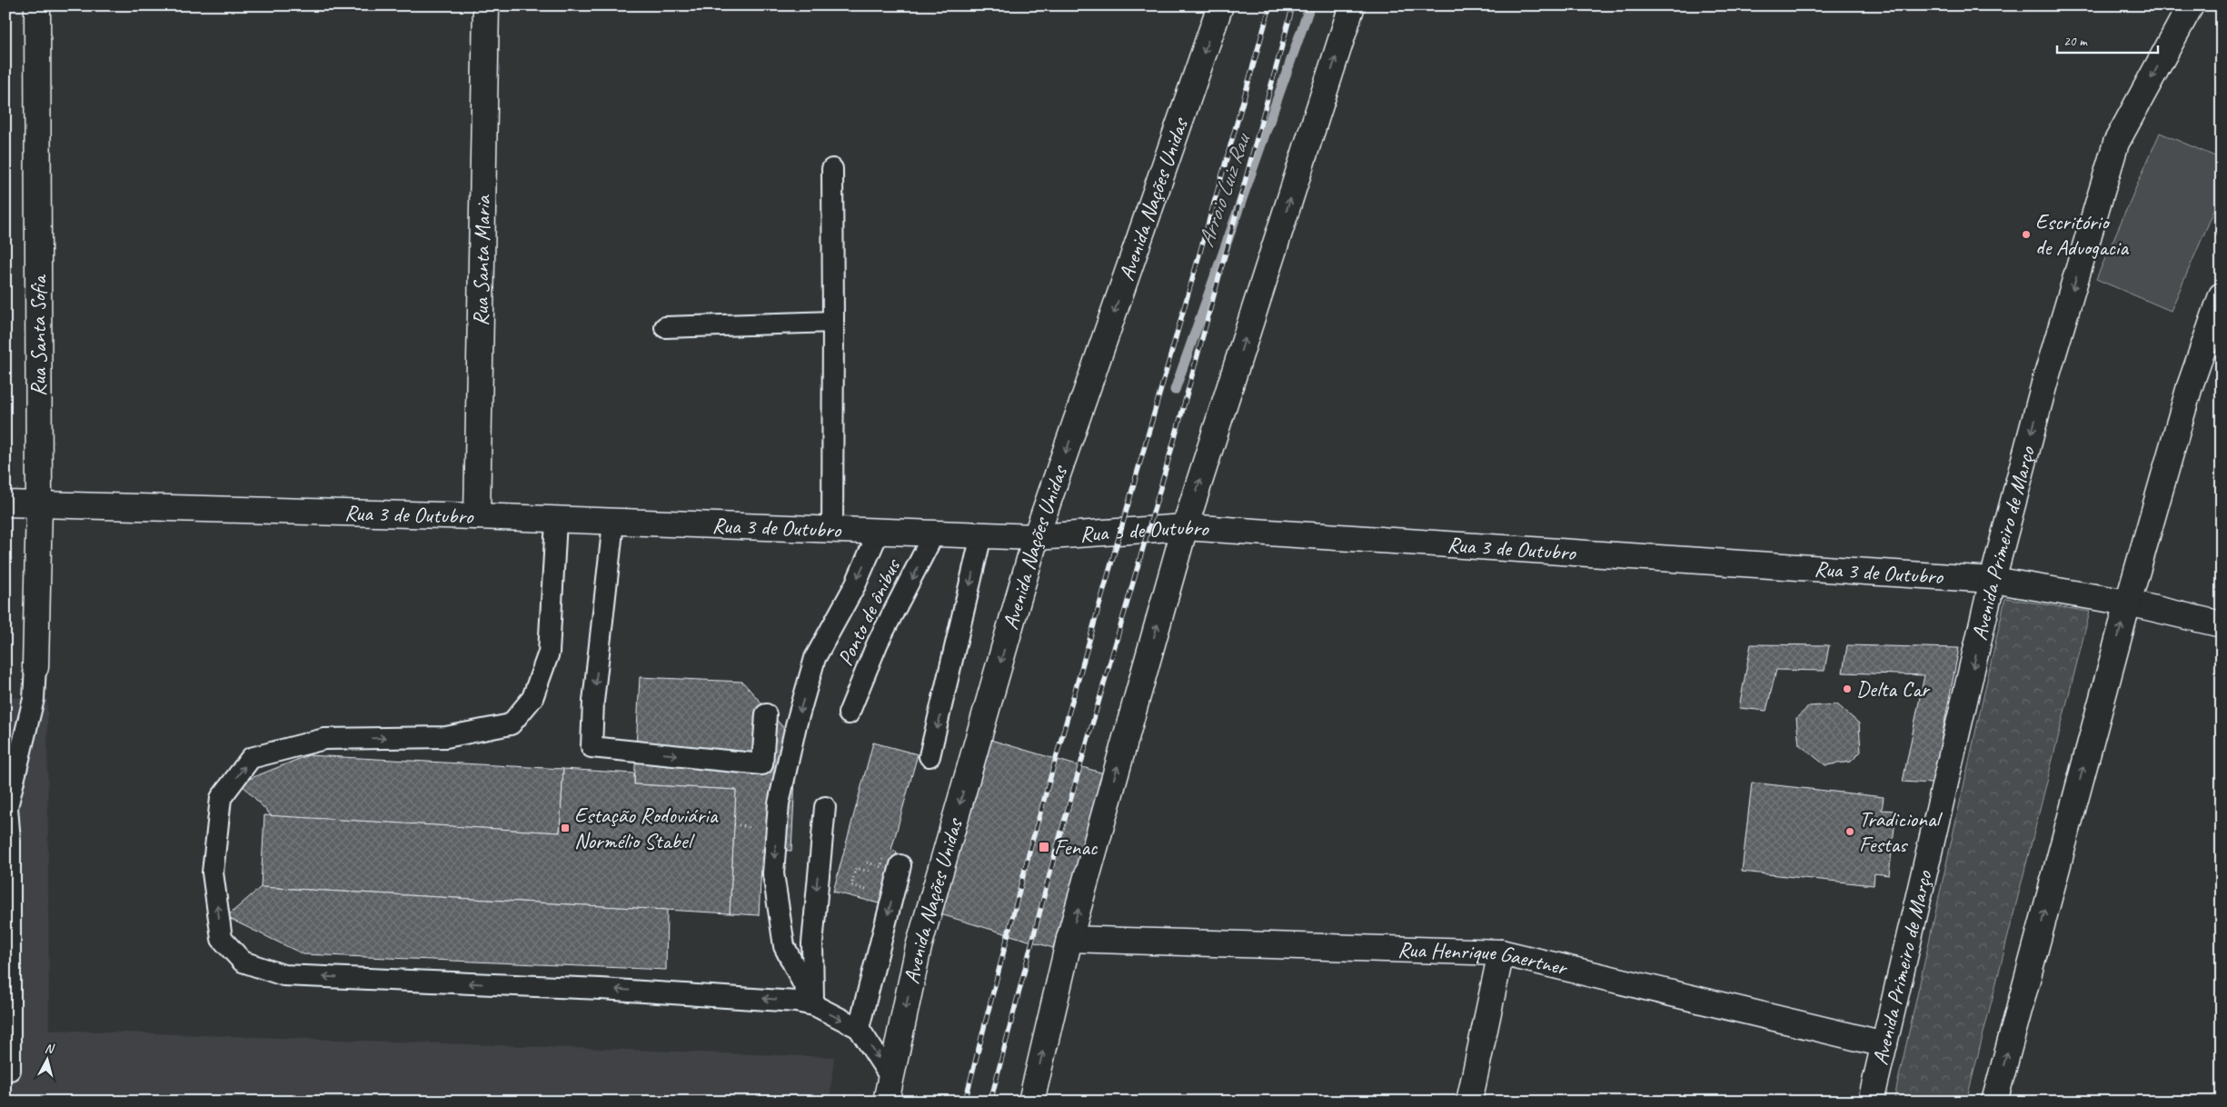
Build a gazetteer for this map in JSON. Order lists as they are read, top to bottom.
{
  "streets": {
    "street": [
      "Avenida Nações Unidas",
      "Rua Santa Maria",
      "Rua Santa Sofia",
      "Rua 3 de Outubro",
      "Avenida Primeiro de Março",
      "Rua Henrique Gaertner"
    ],
    "lane": ["Ponto de ônibus"]
  },
  "crossings": [
    ["Avenida Nações Unidas", "Rua 3 de Outubro"],
    ["Rua Santa Maria", "Rua 3 de Outubro"],
    ["Rua Santa Sofia", "Rua 3 de Outubro"],
    ["Rua 3 de Outubro", "Avenida Primeiro de Março"],
    ["Rua 3 de Outubro", "Ponto de ônibus"],
    ["Avenida Primeiro de Março", "Rua Henrique Gaertner"]
  ],
  "water": ["Arroio Luiz Rau"],
  "places": {
    "other": ["Escritório de Advogacia", "Delta Car", "Tradicional Festas"],
    "transit": ["Estação Rodoviária Normélio Stabel", "Fenac"]
  },
  "scale_bar": "20 m",
  "north": "top"
}
